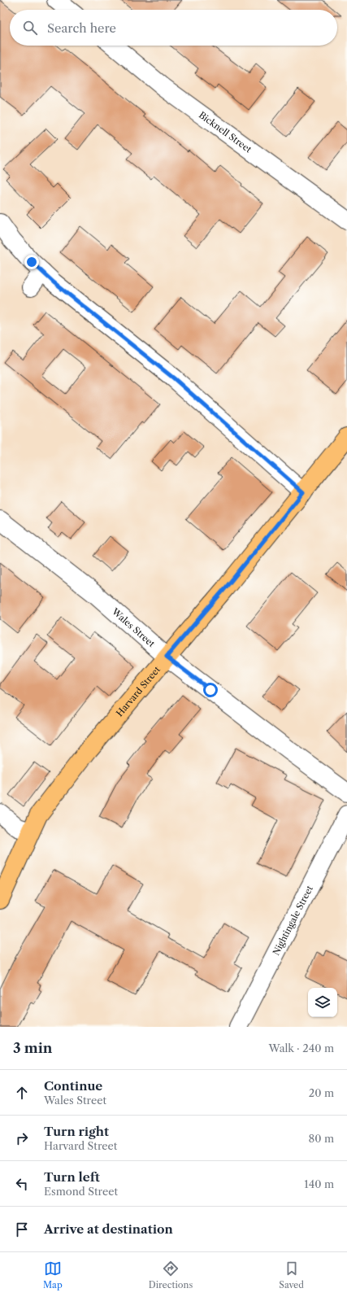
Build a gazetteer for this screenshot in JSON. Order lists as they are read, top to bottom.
{
  "streets": {
    "main road": ["Harvard Street"],
    "street": ["Bicknell Street", "Wales Street", "Nightingale Street"]
  },
  "crossings": [
    ["Wales Street", "Harvard Street"]
  ],
  "page": {
    "search": "Search here",
    "heading": ["3 min", "Walk · 240 m"],
    "list": [
      ["Continue", "Wales Street", "20 m"],
      ["Turn right", "Harvard Street", "80 m"],
      ["Turn left", "Esmond Street", "140 m"],
      "Arrive at destination"
    ],
    "nav": ["Map", "Directions", "Saved"]
  }
}
